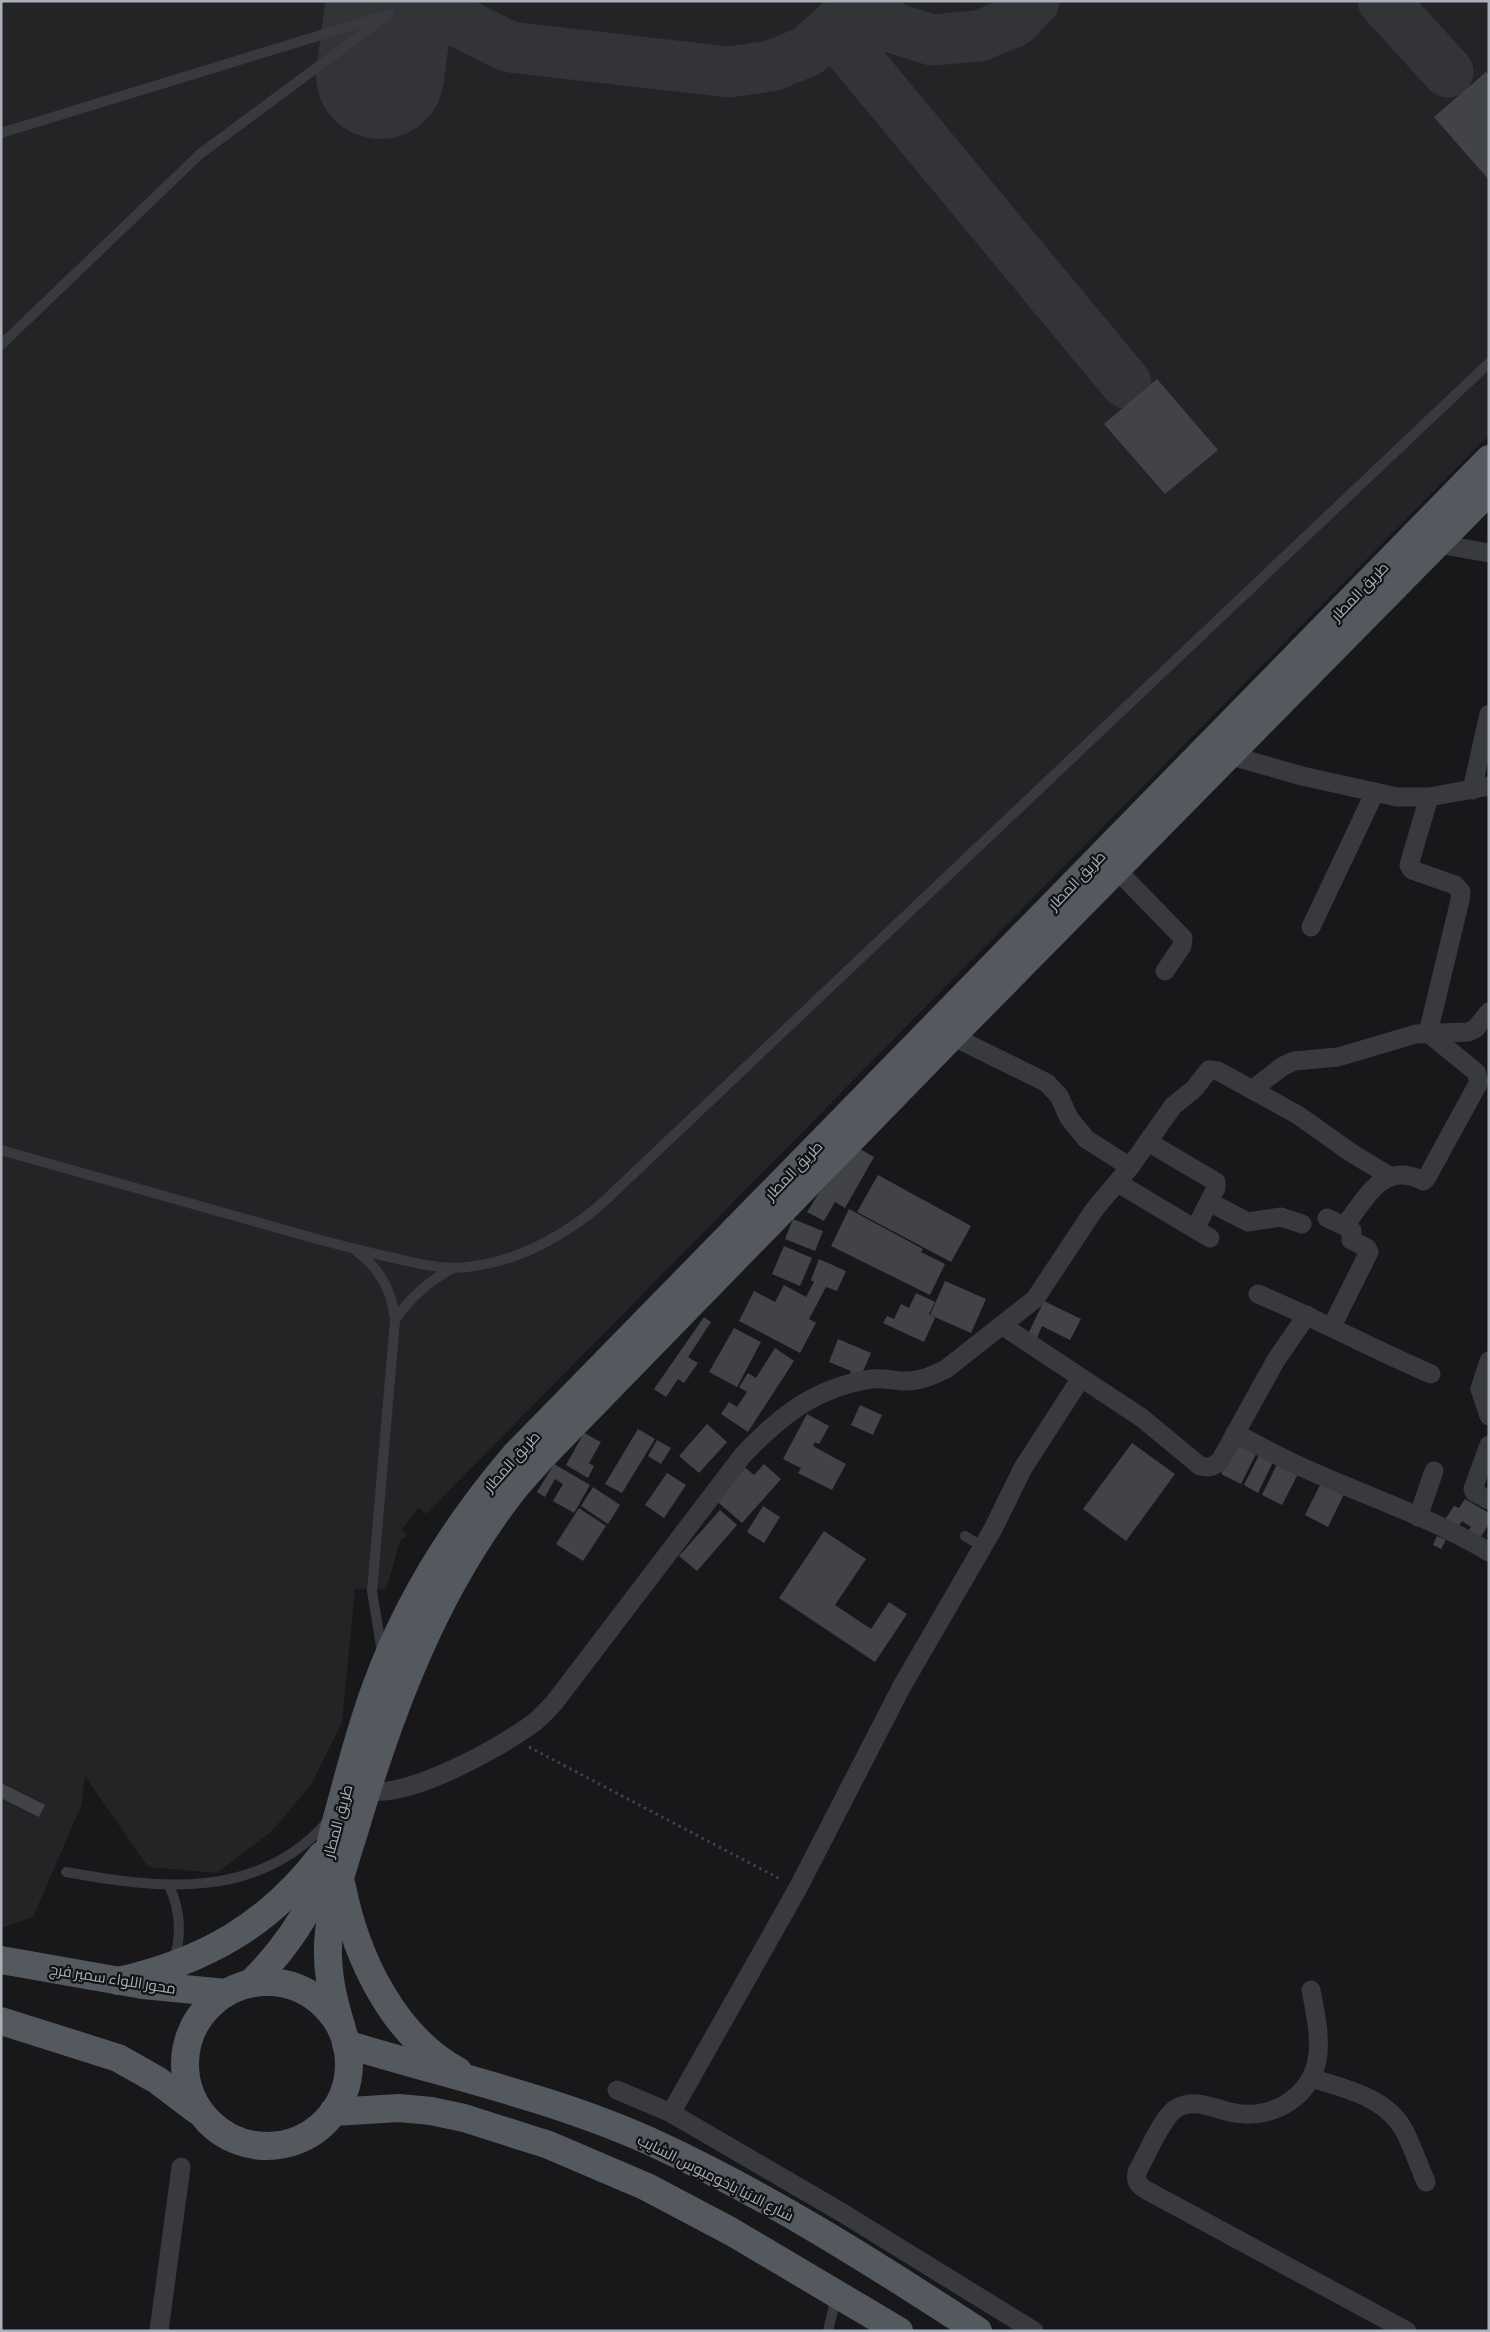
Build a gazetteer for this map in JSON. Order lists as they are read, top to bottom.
{
  "streets": {
    "main road": ["طريق المطار", "محور اللواء سمير فرج", "شارع الانبا باخوميوس الشايب"]
  },
  "crossings": [
    ["طريق المطار", "محور اللواء سمير فرج"],
    ["طريق المطار", "شارع الانبا باخوميوس الشايب"],
    ["محور اللواء سمير فرج", "شارع الانبا باخوميوس الشايب"]
  ]
}
